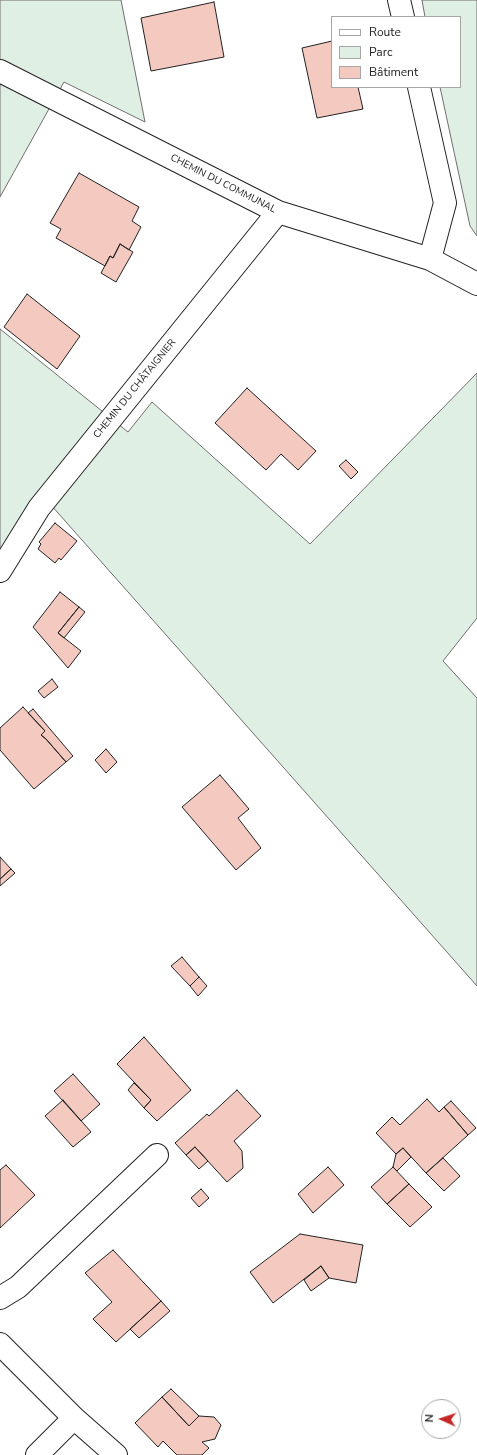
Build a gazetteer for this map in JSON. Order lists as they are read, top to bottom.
{
  "streets": {
    "street": ["CHEMIN DU COMMUNAL", "CHEMIN DU CHÂTAIGNIER"]
  },
  "crossings": [
    ["CHEMIN DU COMMUNAL", "CHEMIN DU CHÂTAIGNIER"]
  ],
  "legend": ["Route", "Parc", "Bâtiment"],
  "north": "left"
}
